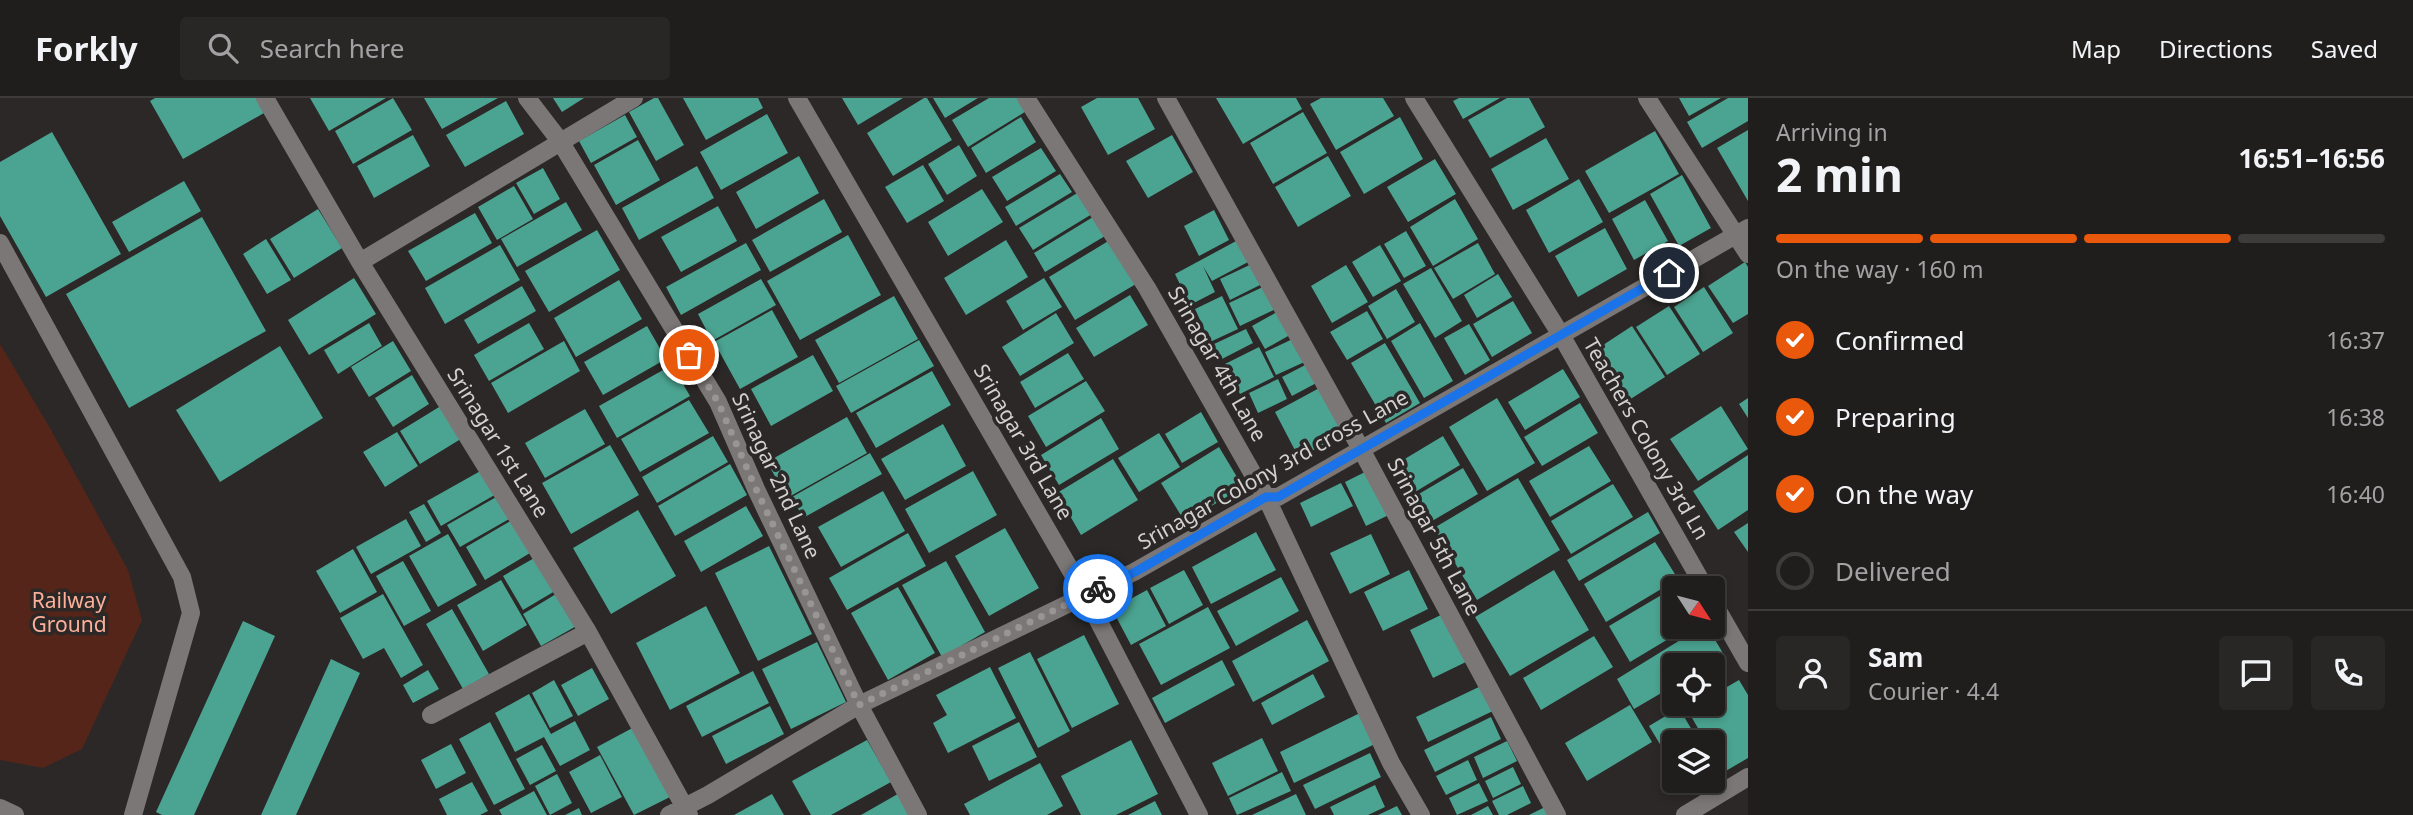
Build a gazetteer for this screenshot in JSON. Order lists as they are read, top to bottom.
{
  "streets": {
    "street": [
      "Srinagar 4th Lane",
      "Teachers Colony 3rd Ln",
      "Srinagar 3rd Lane",
      "Srinagar 1st Lane",
      "Srinagar Colony 3rd cross Lane",
      "Srinagar 2nd Lane",
      "Srinagar 5th Lane"
    ]
  },
  "crossings": [
    ["Srinagar 4th Lane", "Srinagar Colony 3rd cross Lane"],
    ["Teachers Colony 3rd Ln", "Srinagar Colony 3rd cross Lane"],
    ["Srinagar 3rd Lane", "Srinagar Colony 3rd cross Lane"],
    ["Srinagar 1st Lane", "Srinagar Colony 3rd cross Lane"],
    ["Srinagar Colony 3rd cross Lane", "Srinagar 2nd Lane"],
    ["Srinagar Colony 3rd cross Lane", "Srinagar 5th Lane"]
  ],
  "parks": ["Railway Ground"],
  "north": "bottom right",
  "page": {
    "header": "Forkly",
    "search": "Search here",
    "nav": ["Map", "Directions", "Saved"],
    "heading": ["2 min", "Arriving in", "16:51–16:56"],
    "panel": ["Sam", "Courier · 4.4"],
    "bar": "On the way · 160 m",
    "list": [
      ["Confirmed", "16:37"],
      ["Preparing", "16:38"],
      ["On the way", "16:40"],
      "Delivered"
    ]
  }
}
